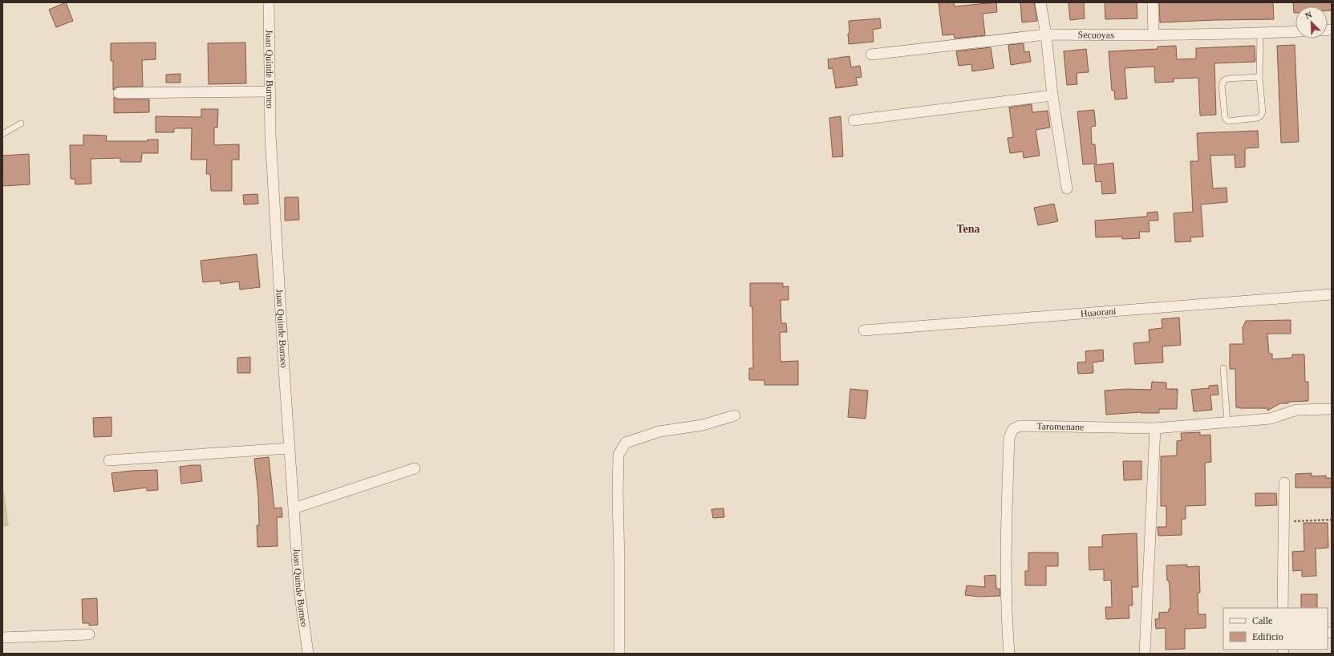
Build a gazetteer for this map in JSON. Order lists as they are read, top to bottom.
{
  "streets": {
    "street": [
      "Secuoyas",
      "Juan Quinde Burneo",
      "Huaorani",
      "Taromenane"
    ]
  },
  "districts": ["Tena"],
  "legend": ["Calle", "Edificio"],
  "north": "top left"
}
